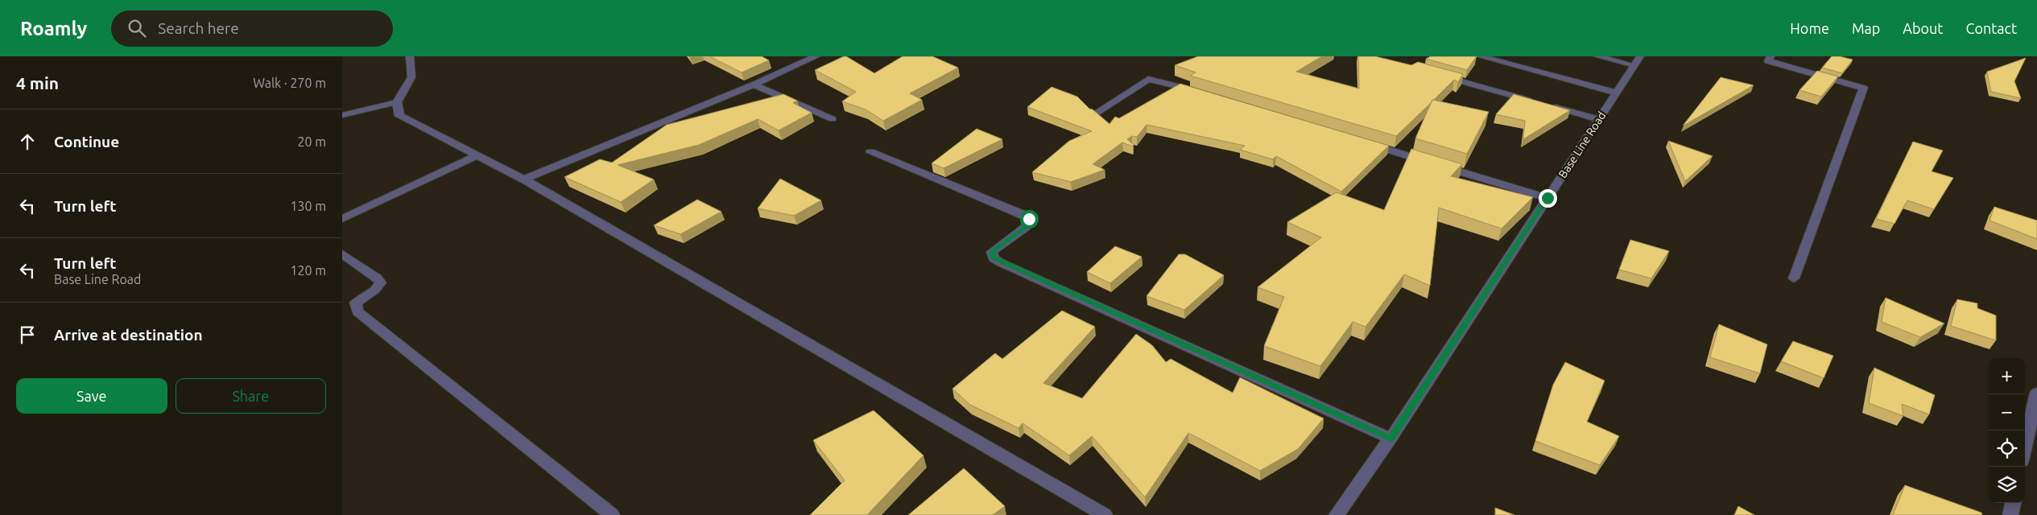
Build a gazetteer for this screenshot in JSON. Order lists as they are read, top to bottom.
{
  "streets": {
    "street": ["Base Line Road"]
  },
  "page": {
    "header": "Roamly",
    "search": "Search here",
    "nav": [
      "Home",
      "Map",
      "About",
      "Contact"
    ],
    "heading": ["4 min", "Walk · 270 m"],
    "list": [
      ["Continue", "20 m"],
      ["Turn left", "130 m"],
      ["Turn left", "Base Line Road", "120 m"],
      "Arrive at destination"
    ],
    "map_buttons": ["+", "−"],
    "buttons": ["Save", "Share"]
  }
}
